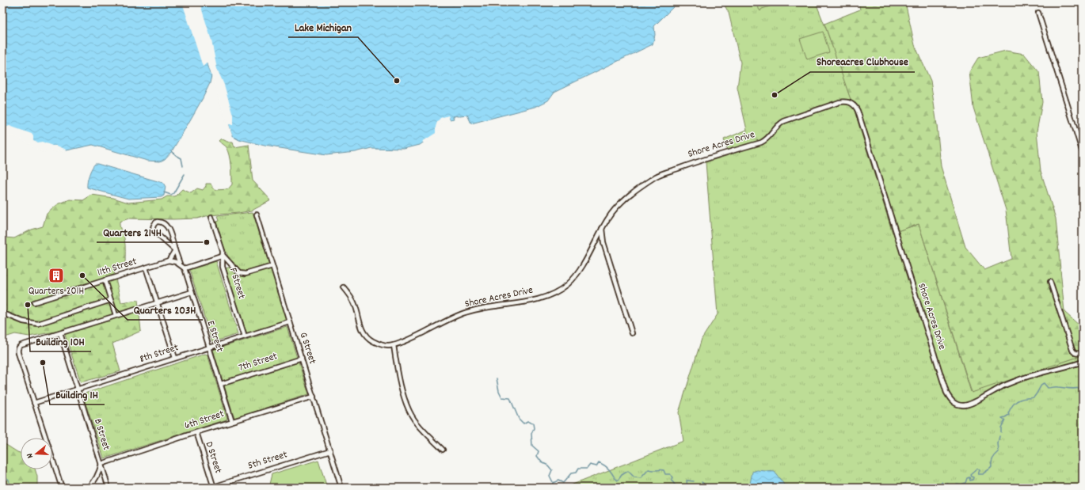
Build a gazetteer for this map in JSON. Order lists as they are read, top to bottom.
{
  "streets": {
    "street": [
      "Shore Acres Drive",
      "11th Street",
      "F Street",
      "E Street",
      "G Street",
      "8th Street",
      "7th Street",
      "6th Street",
      "B Street",
      "D Street",
      "5th Street"
    ]
  },
  "crossings": [
    ["11th Street", "E Street"],
    ["F Street", "8th Street"],
    ["E Street", "8th Street"],
    ["E Street", "7th Street"],
    ["E Street", "6th Street"],
    ["G Street", "8th Street"],
    ["G Street", "7th Street"],
    ["G Street", "6th Street"],
    ["G Street", "5th Street"],
    ["8th Street", "B Street"],
    ["6th Street", "B Street"],
    ["6th Street", "D Street"],
    ["D Street", "5th Street"]
  ],
  "places": {
    "other": [
      "Lake Michigan",
      "Shoreacres Clubhouse",
      "Quarters 214H",
      "Quarters 203H",
      "Building 10H",
      "Building 1H"
    ],
    "building": ["Quarters 201H"]
  },
  "north": "left"
}
